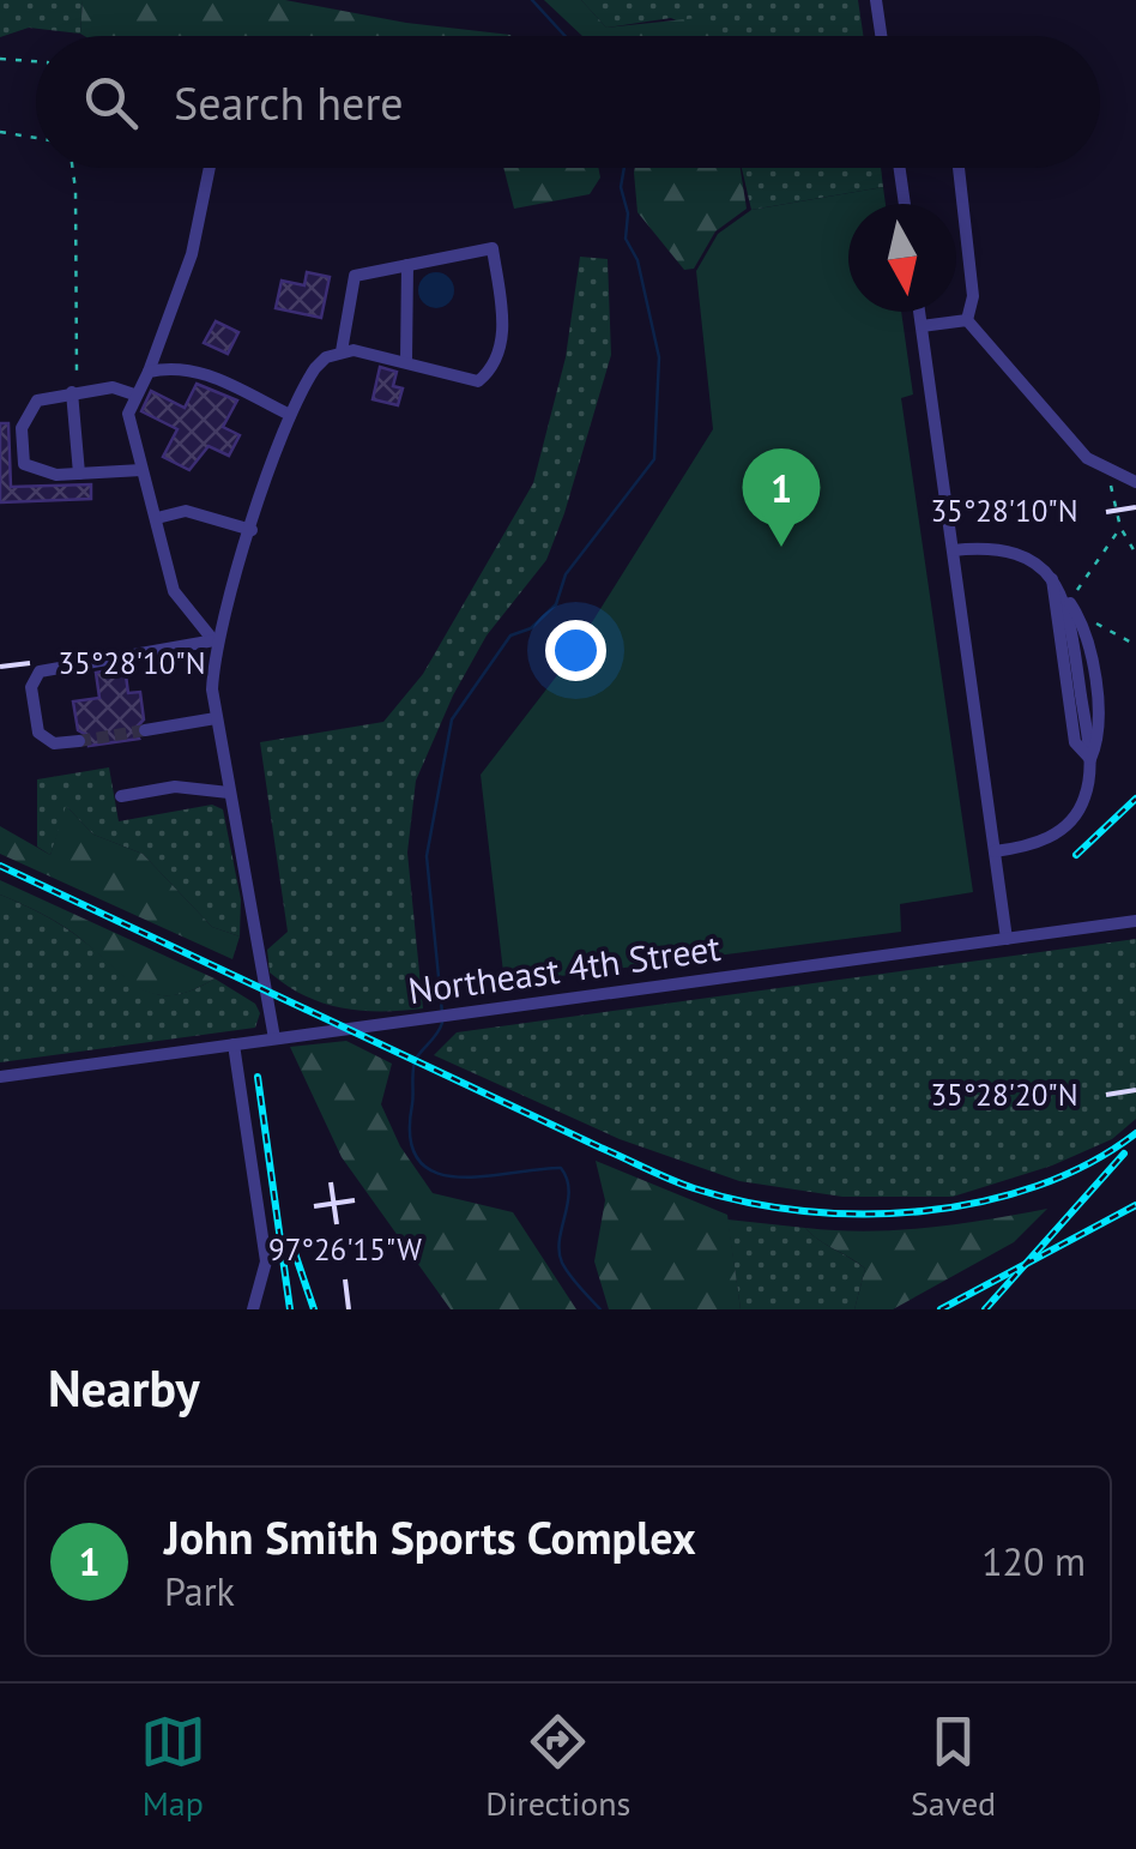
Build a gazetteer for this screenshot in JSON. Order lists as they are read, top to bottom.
{
  "streets": {
    "street": ["Northeast 4th Street"]
  },
  "north": "bottom",
  "page": {
    "search": "Search here",
    "pins": "1",
    "heading": "Nearby",
    "list": [
      {
        "mark": "1",
        "name": "John Smith Sports Complex",
        "note": "Park",
        "value": "120 m"
      }
    ],
    "nav": ["Map", "Directions", "Saved"]
  },
  "coordinates": ["35°28'10\"N", "35°28'20\"N", "97°26'15\"W"]
}
